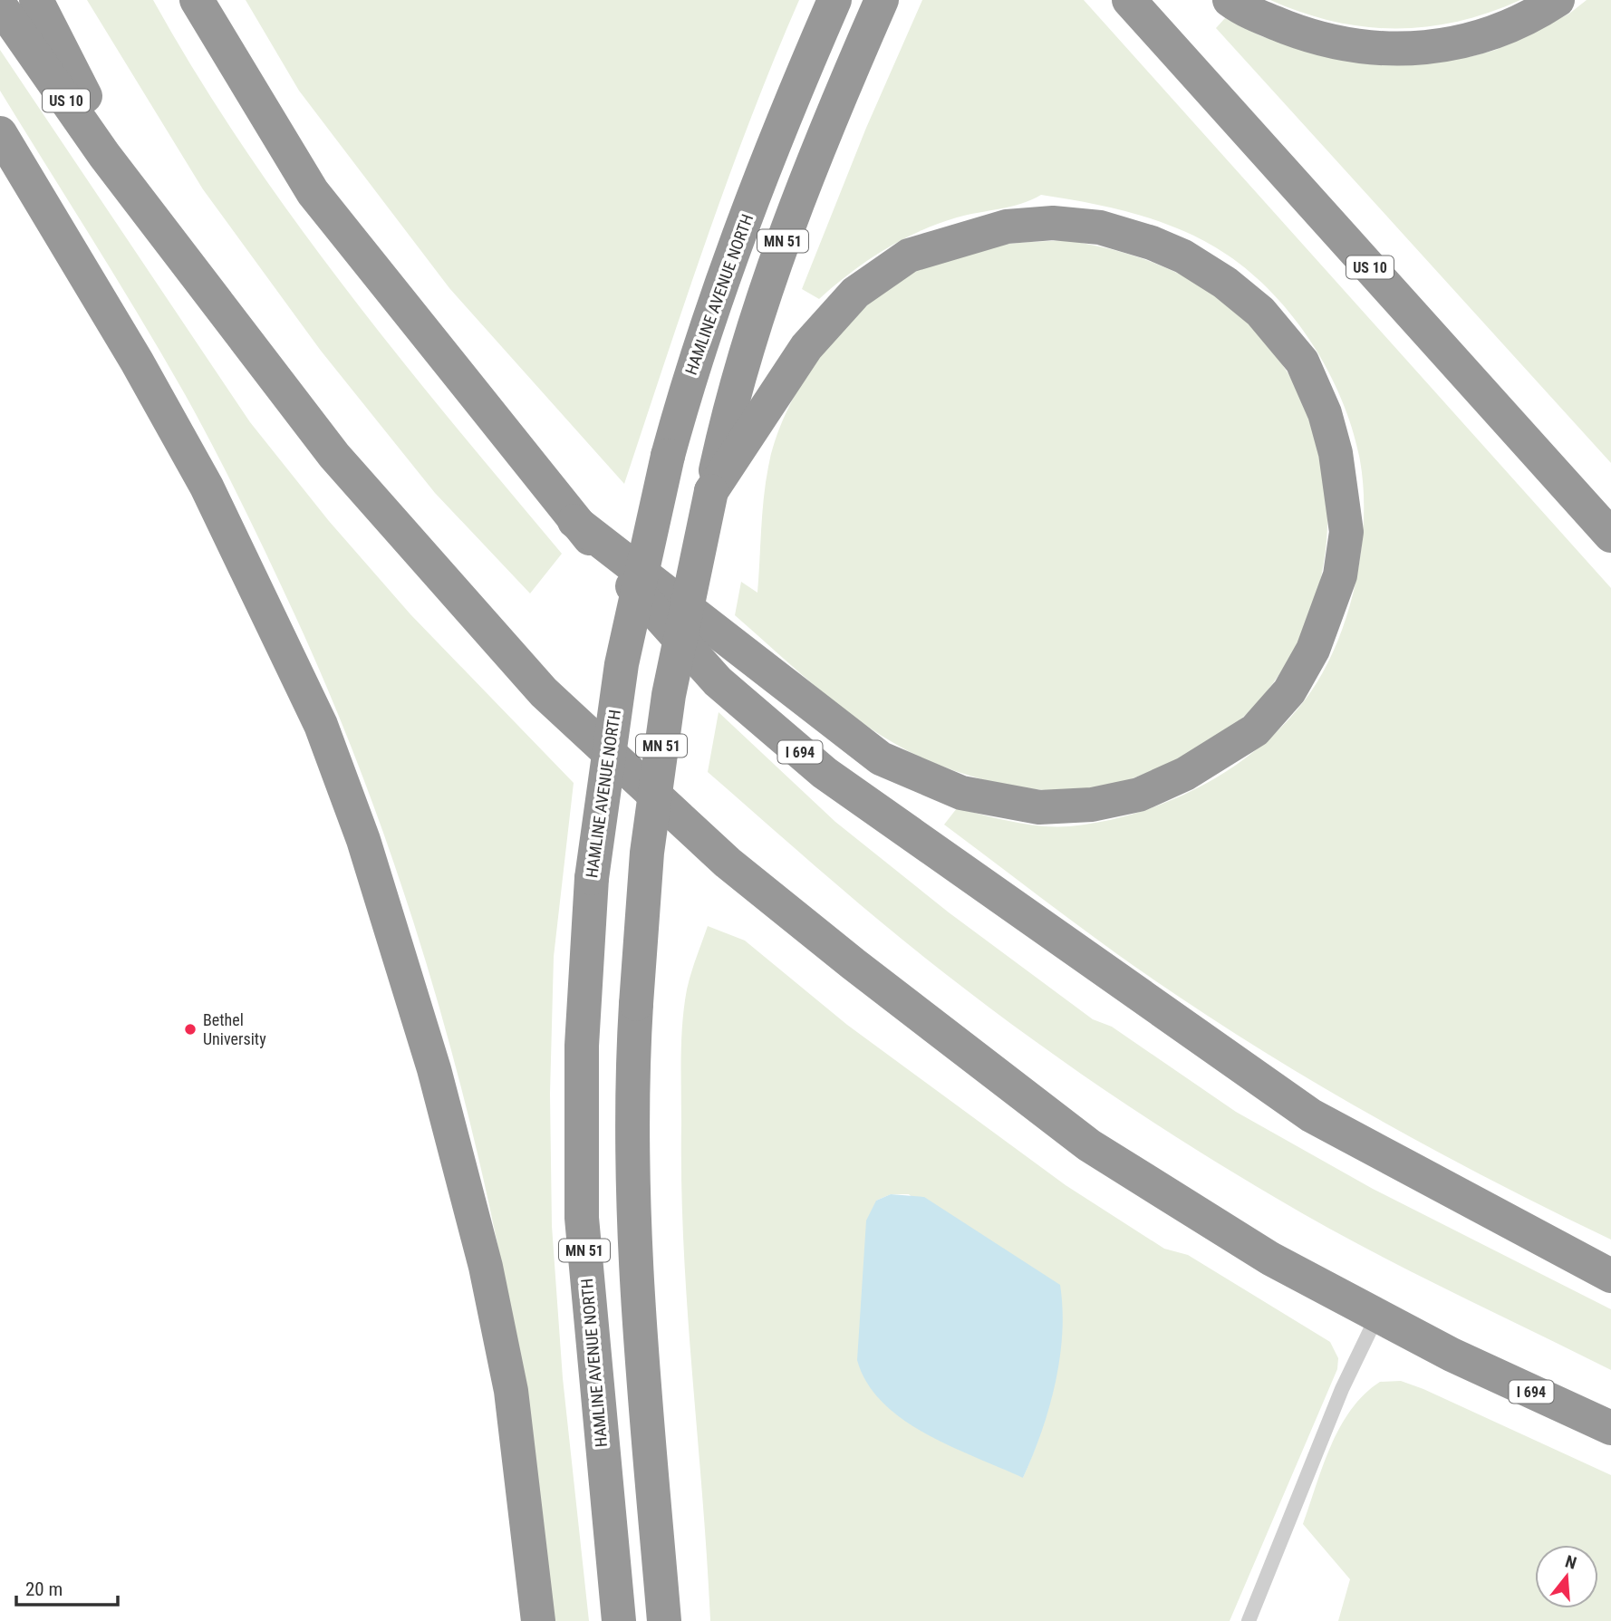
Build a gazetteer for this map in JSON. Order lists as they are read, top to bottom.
{
  "streets": {
    "highway": [
      "US 10",
      "MN 51",
      "HAMLINE AVENUE NORTH",
      "I 694"
    ]
  },
  "crossings": [
    ["US 10", "I 694"]
  ],
  "places": ["Bethel University"],
  "scale_bar": "20 m",
  "north": "top"
}
